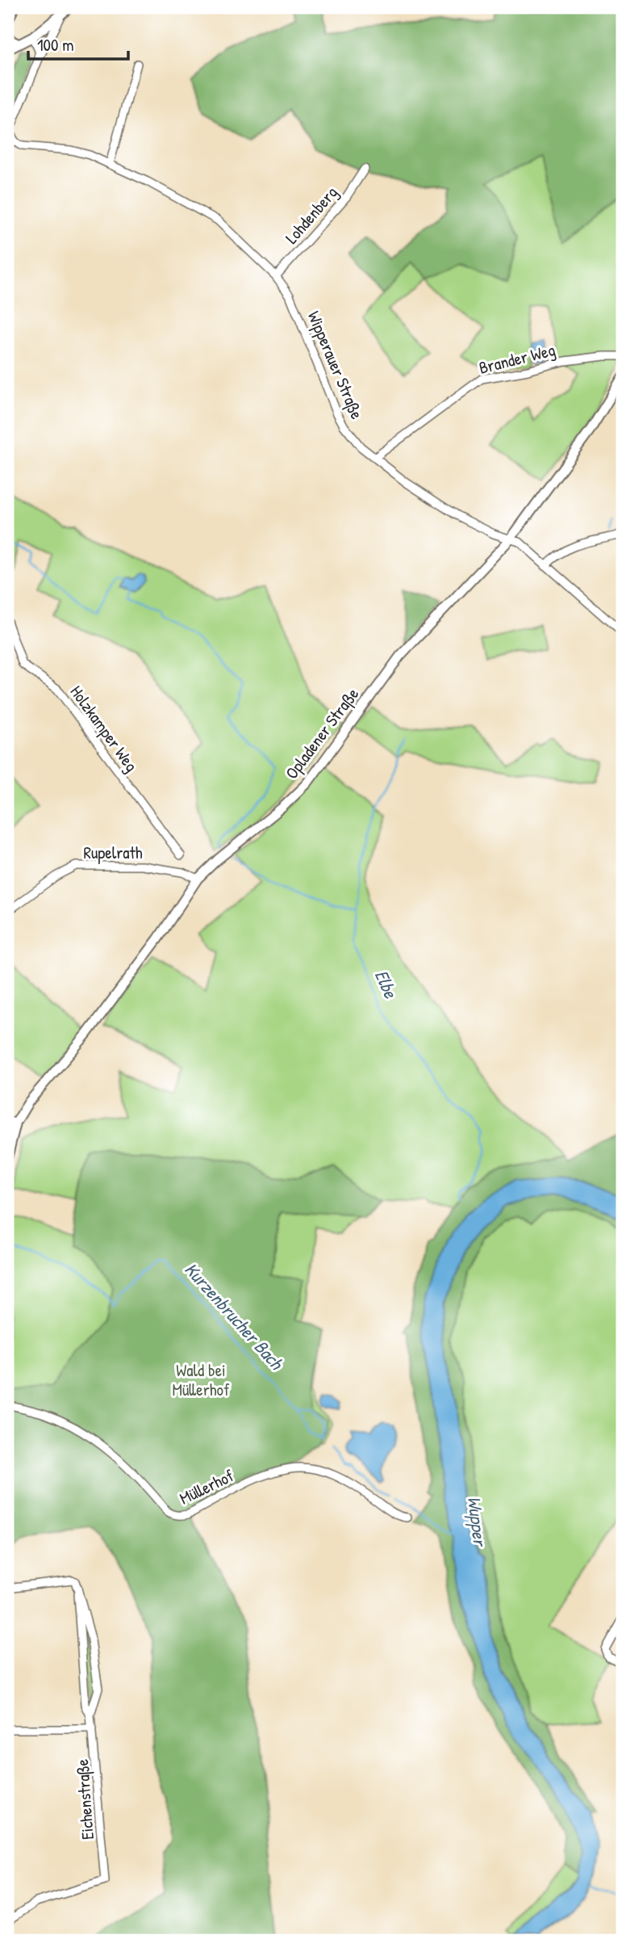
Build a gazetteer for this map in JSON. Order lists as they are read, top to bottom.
{
  "streets": {
    "main road": ["Opladener Straße"],
    "street": [
      "Lohdenberg",
      "Brander Weg",
      "Wipperauer Straße",
      "Holzkamper Weg",
      "Rupelrath",
      "Müllerhof",
      "Eichenstraße"
    ]
  },
  "crossings": [
    ["Lohdenberg", "Wipperauer Straße"],
    ["Brander Weg", "Wipperauer Straße"],
    ["Wipperauer Straße", "Opladener Straße"],
    ["Opladener Straße", "Rupelrath"]
  ],
  "water": ["Elbe", "Kurzenbrucher Bach", "Wupper"],
  "parks": ["Wald bei Müllerhof"],
  "scale_bar": "100 m"
}
